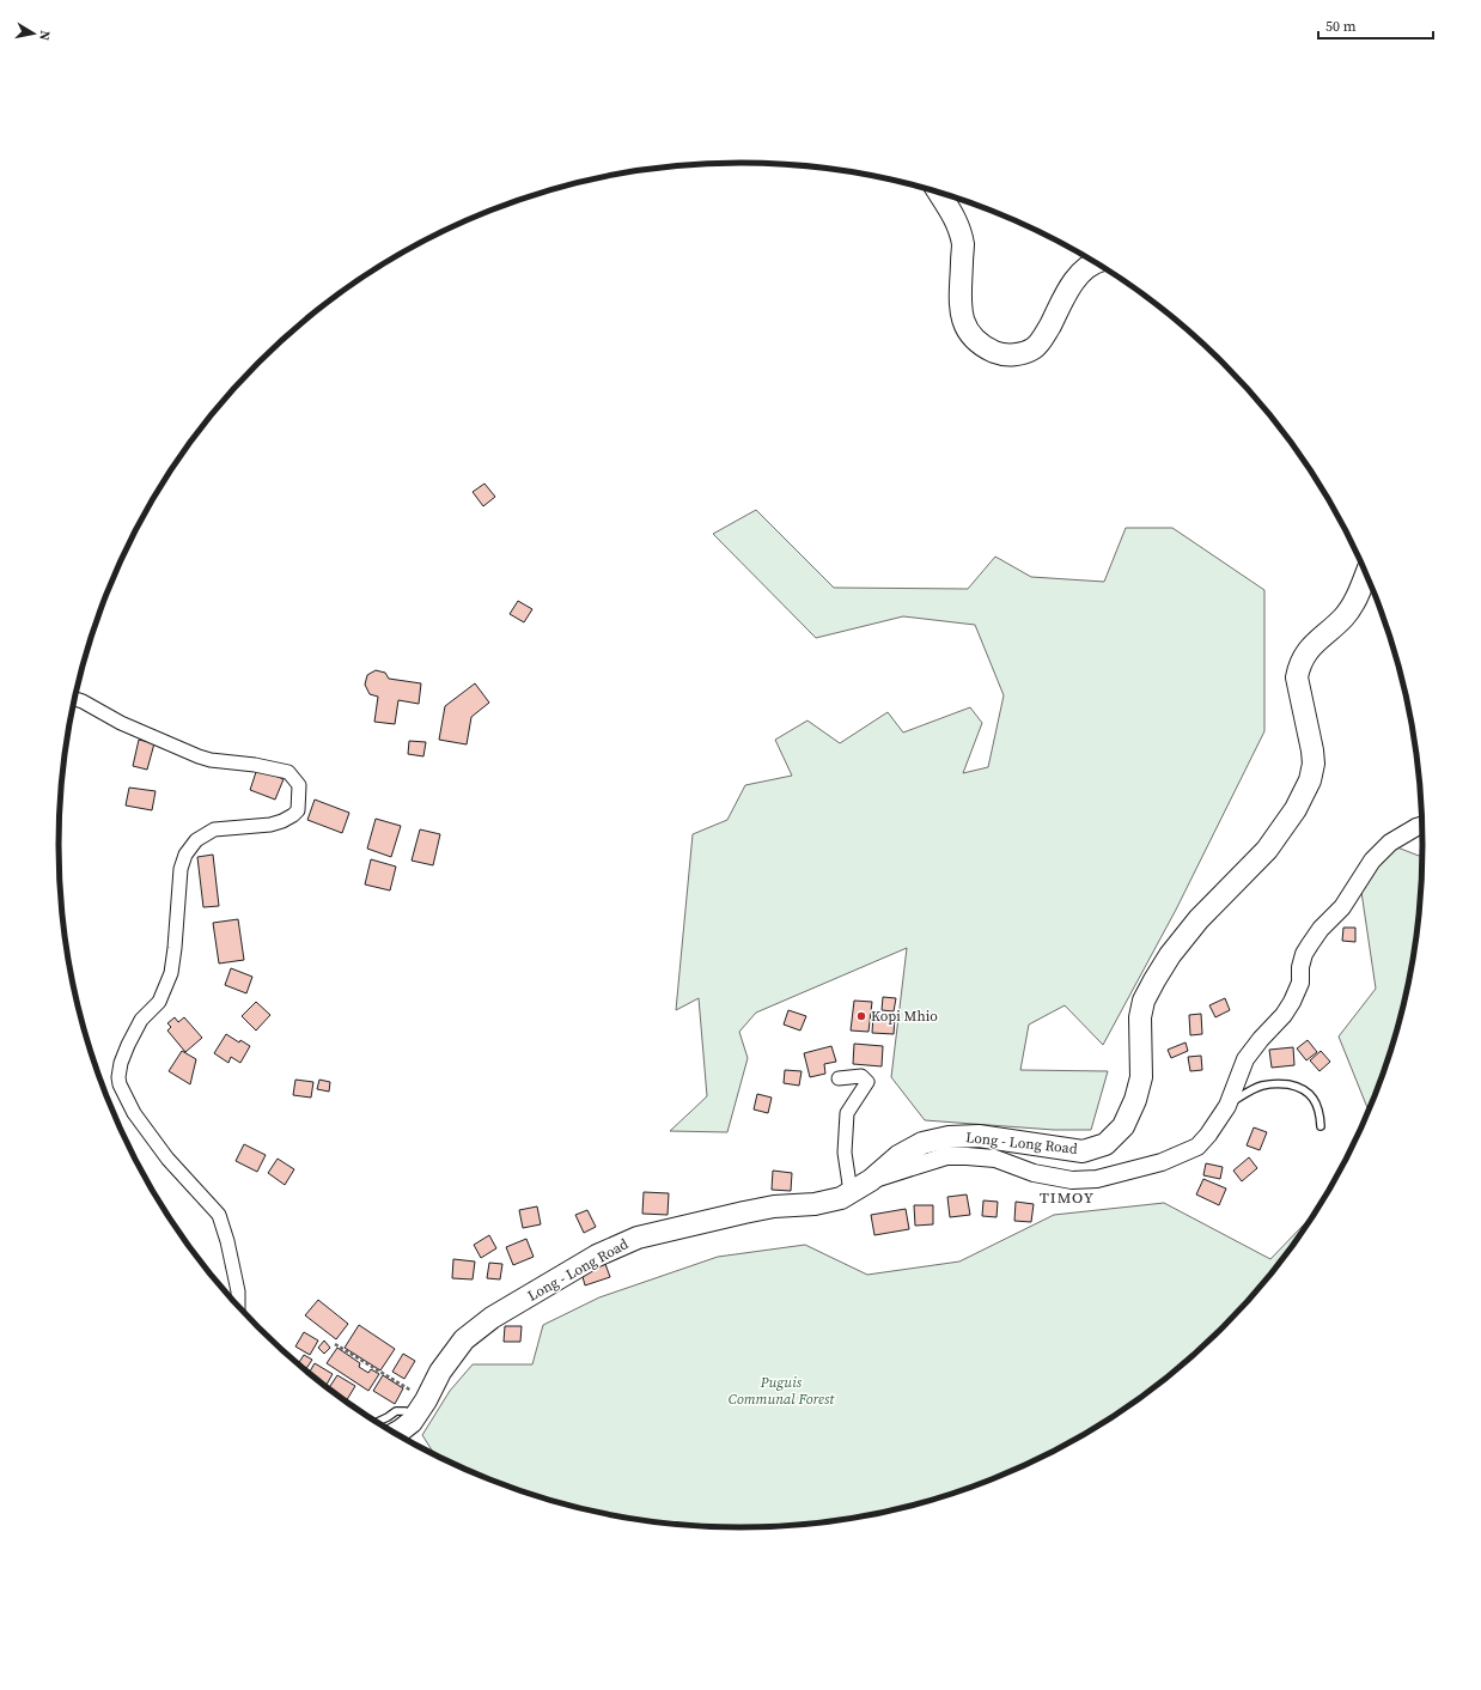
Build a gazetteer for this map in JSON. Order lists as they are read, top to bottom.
{
  "streets": {
    "main road": ["Long - Long Road"]
  },
  "districts": ["TIMOY"],
  "parks": ["Puguis Communal Forest"],
  "places": ["Kopi Mhio"],
  "scale_bar": "50 m",
  "north": "right"
}
